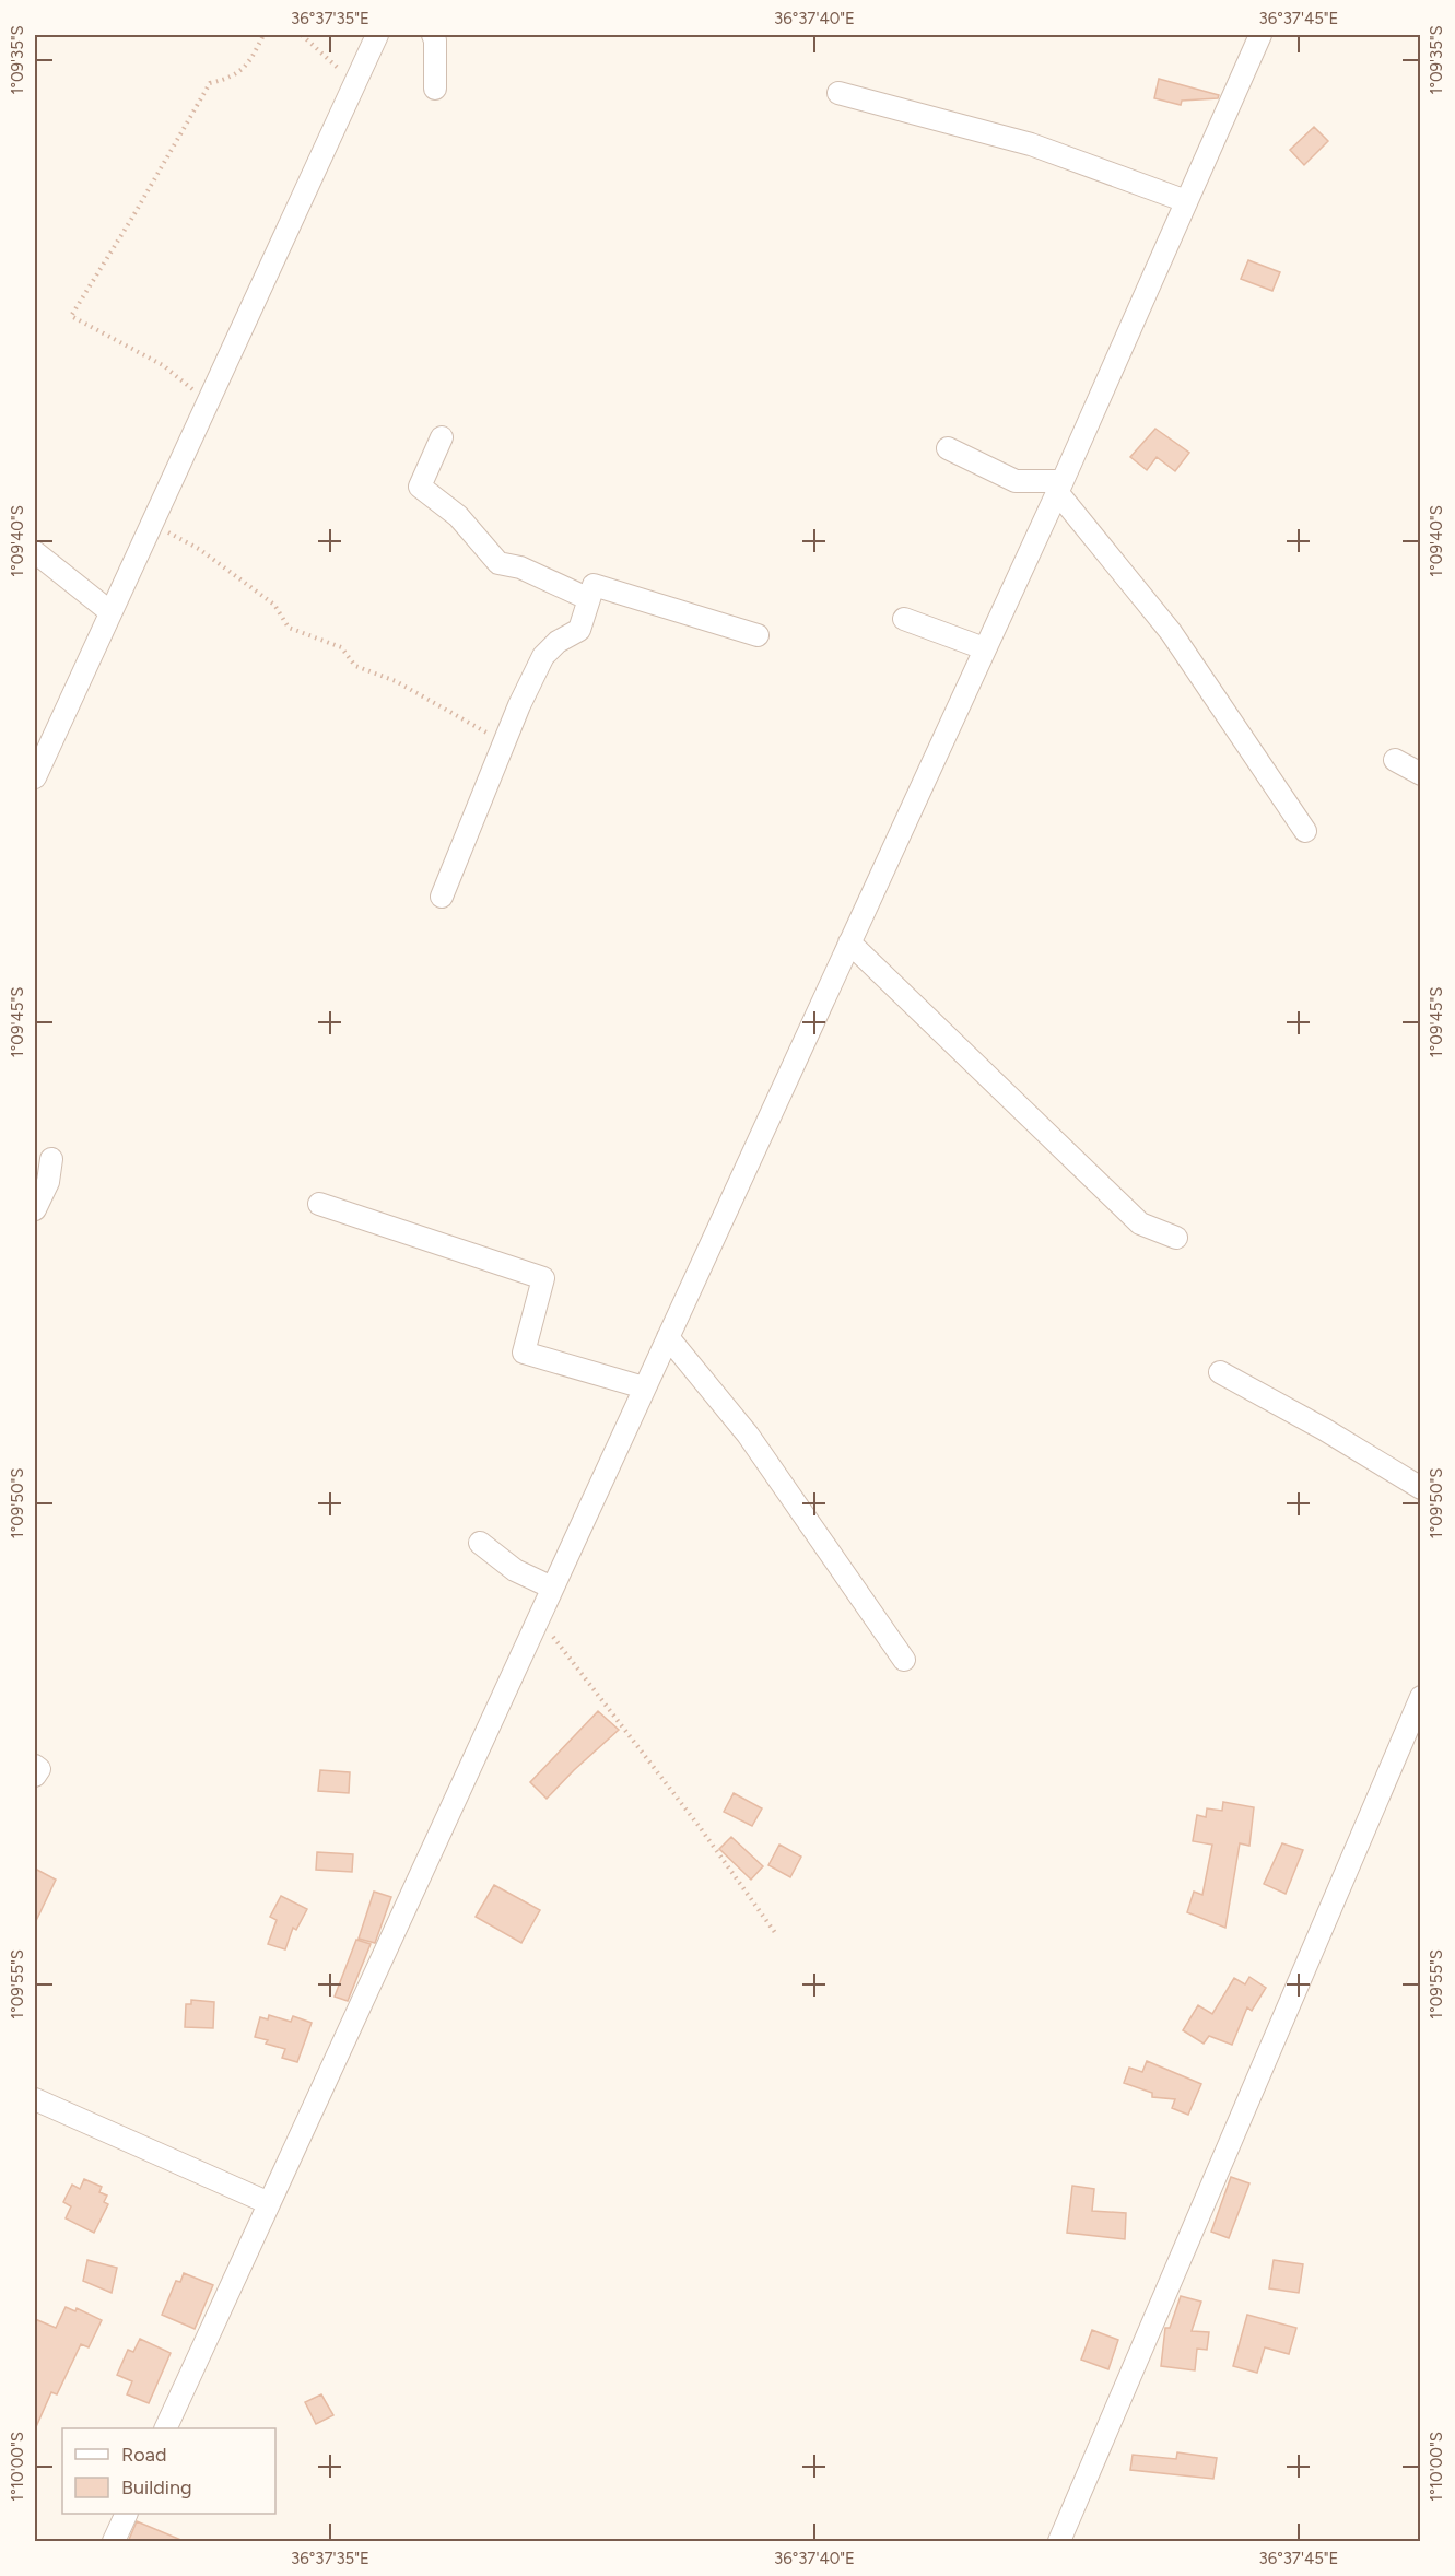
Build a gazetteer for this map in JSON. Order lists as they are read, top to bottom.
{
  "legend": ["Road", "Building"],
  "coordinates": [
    "36°37'35\"E",
    "36°37'40\"E",
    "36°37'45\"E",
    "1°09'35\"S",
    "1°09'40\"S",
    "1°09'45\"S",
    "1°09'50\"S",
    "1°09'55\"S",
    "1°10'00\"S"
  ]
}
